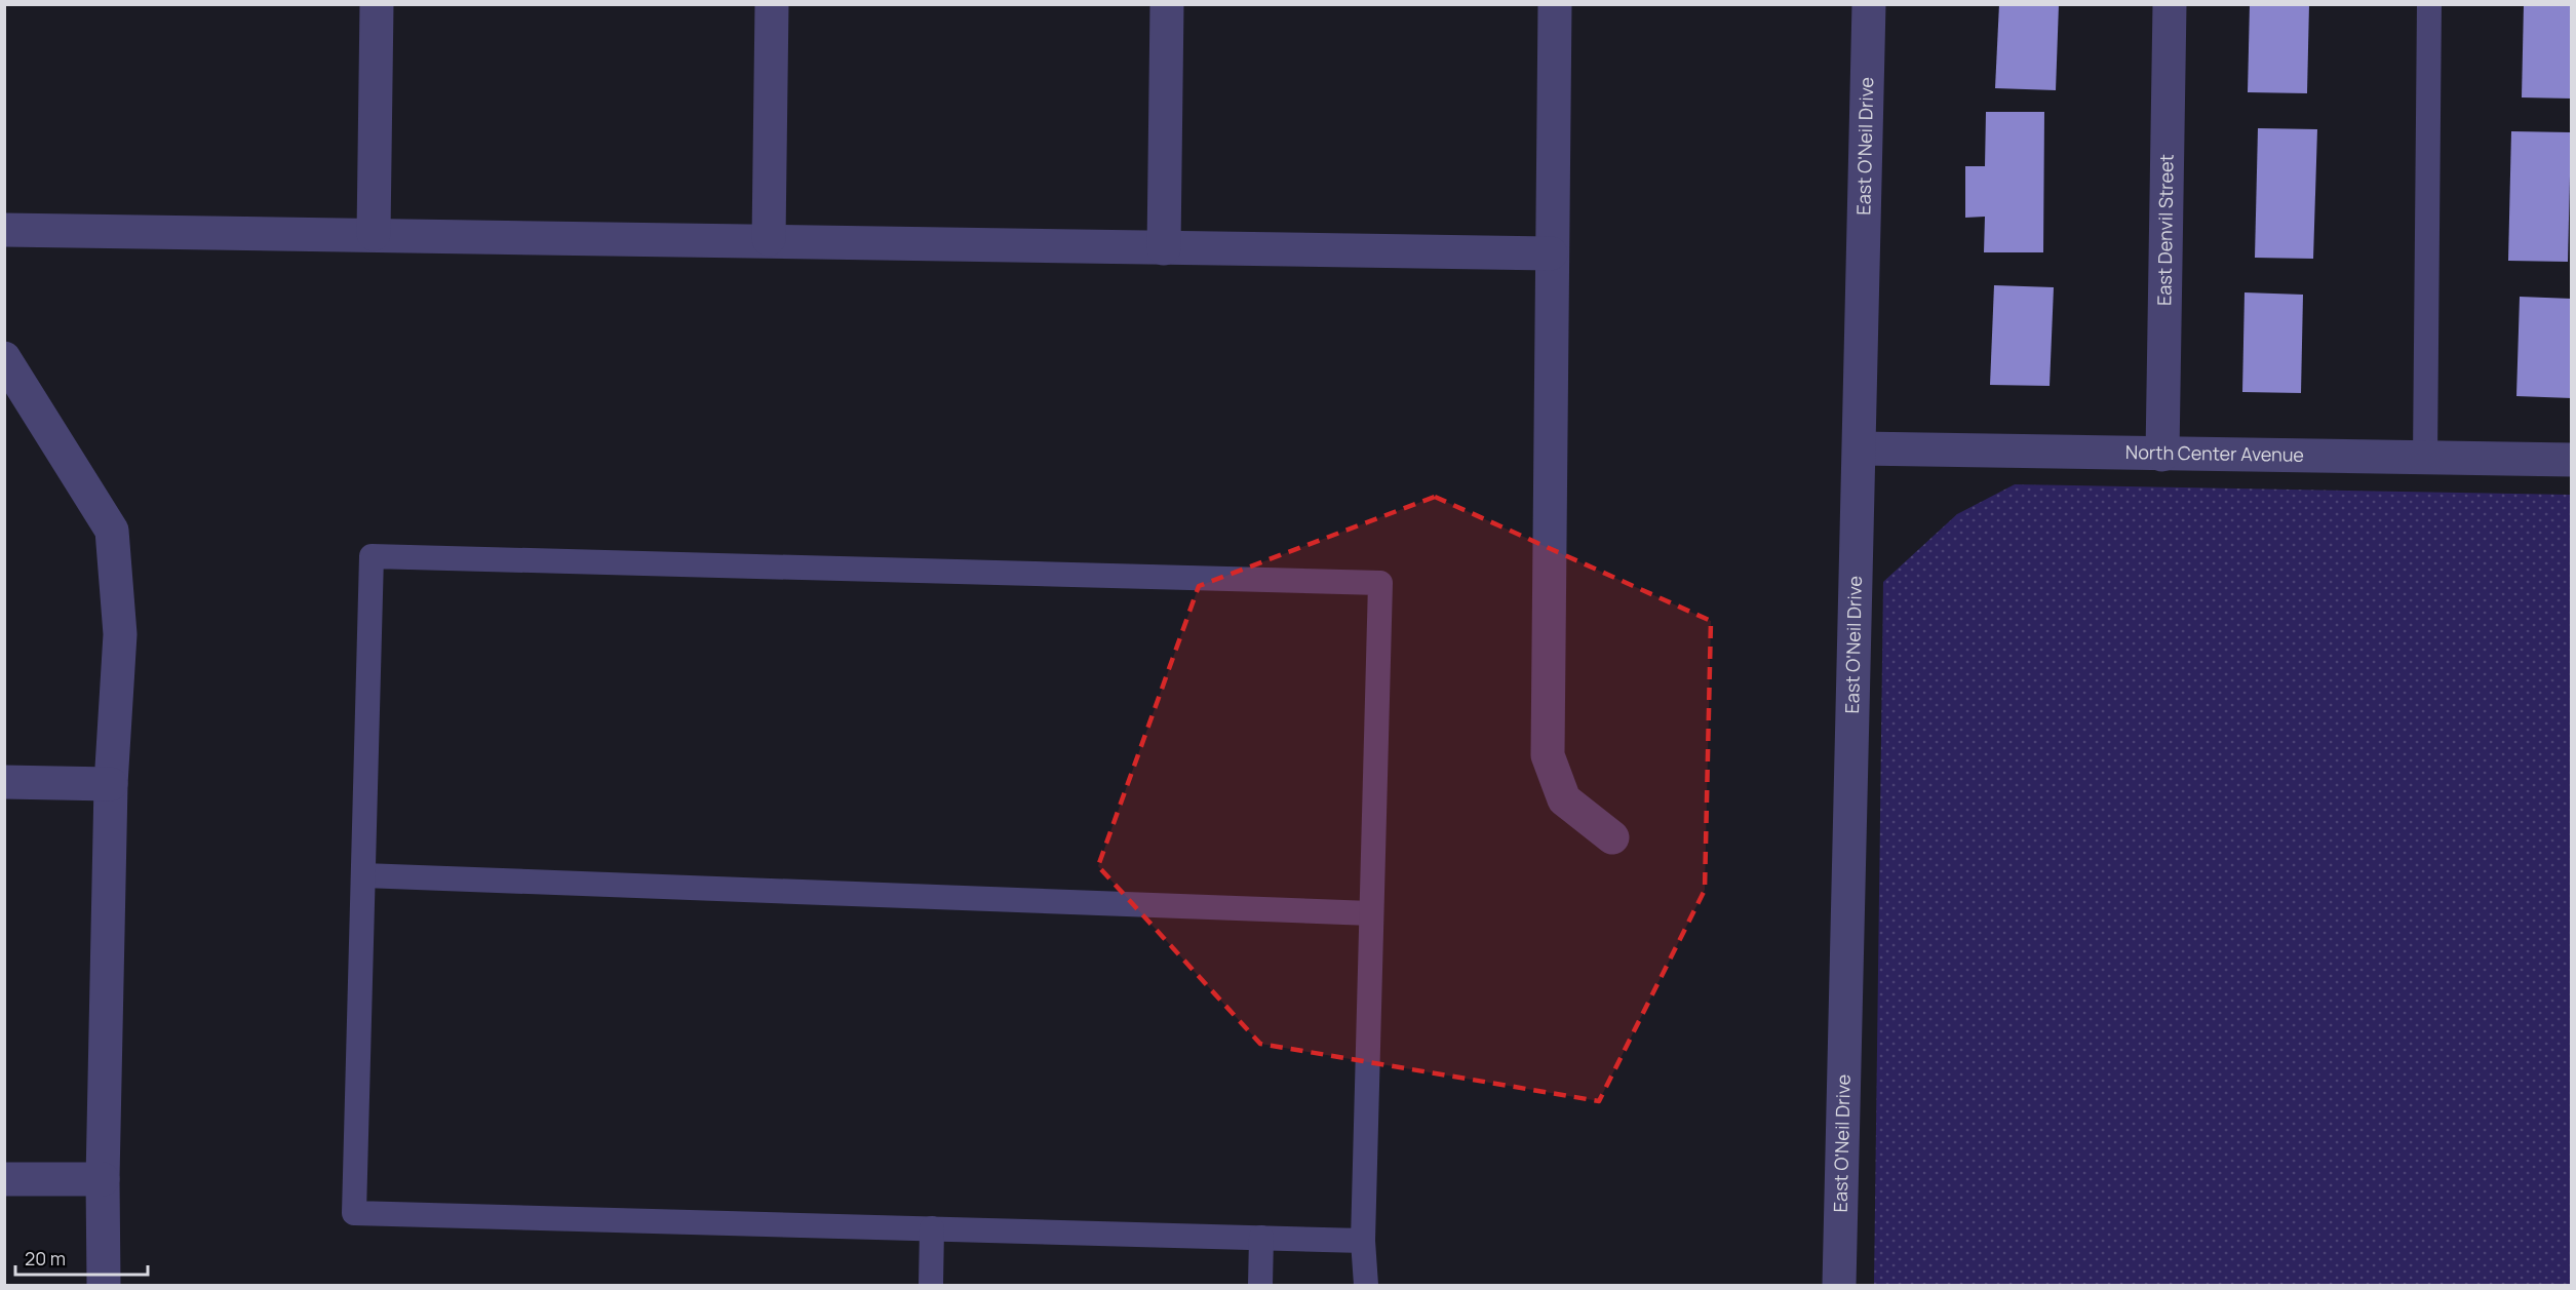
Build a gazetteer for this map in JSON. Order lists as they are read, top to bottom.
{
  "streets": {
    "street": ["East O'Neil Drive", "East Denvil Street", "North Center Avenue"]
  },
  "crossings": [
    ["East O'Neil Drive", "North Center Avenue"],
    ["East Denvil Street", "North Center Avenue"]
  ],
  "scale_bar": "20 m"
}
